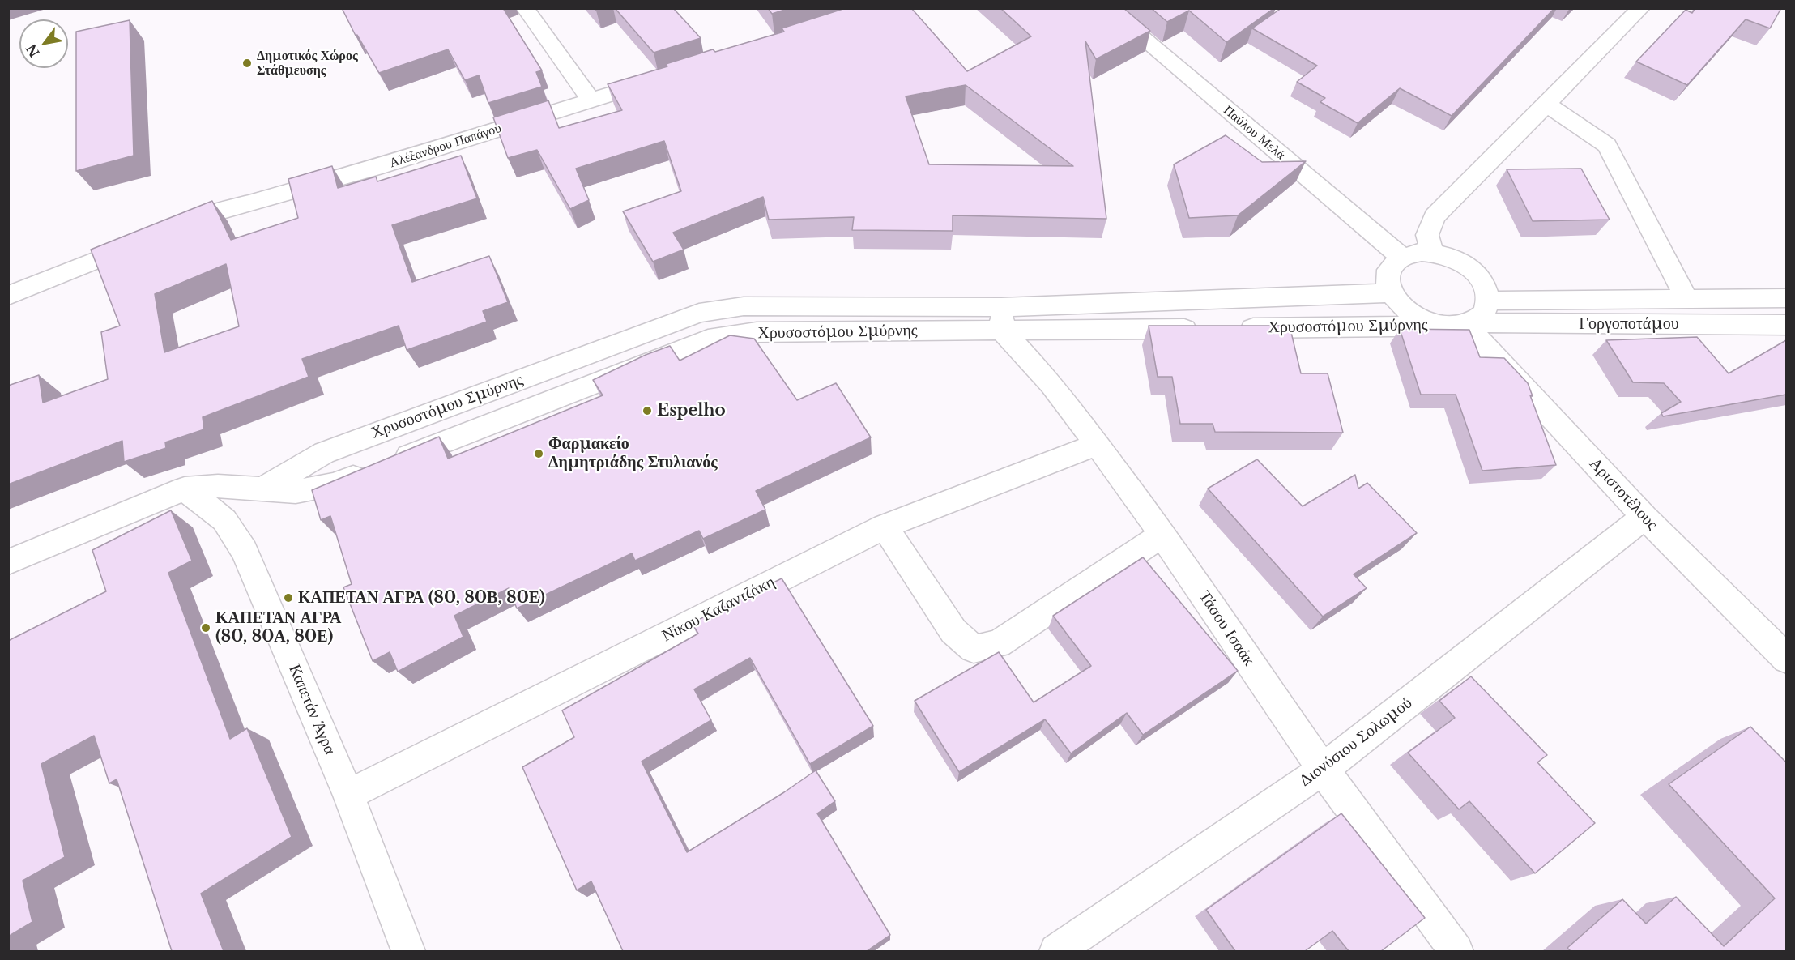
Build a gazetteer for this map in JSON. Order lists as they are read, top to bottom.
{
  "streets": {
    "street": [
      "Παύλου Μελά",
      "Αλέξανδρου Παπάγου",
      "Γοργοποτάμου",
      "Χρυσοστόμου Σμύρνης",
      "Αριστοτέλους",
      "Νίκου Καζαντζάκη",
      "Τάσου Ισαάκ",
      "Καπετάν Άγρα",
      "Διονύσιου Σολωμού"
    ]
  },
  "crossings": [
    ["Παύλου Μελά", "Γοργοποτάμου"],
    ["Παύλου Μελά", "Χρυσοστόμου Σμύρνης"],
    ["Παύλου Μελά", "Αριστοτέλους"],
    ["Γοργοποτάμου", "Χρυσοστόμου Σμύρνης"],
    ["Γοργοποτάμου", "Αριστοτέλους"],
    ["Χρυσοστόμου Σμύρνης", "Αριστοτέλους"],
    ["Χρυσοστόμου Σμύρνης", "Τάσου Ισαάκ"],
    ["Χρυσοστόμου Σμύρνης", "Καπετάν Άγρα"],
    ["Αριστοτέλους", "Διονύσιου Σολωμού"],
    ["Νίκου Καζαντζάκη", "Τάσου Ισαάκ"],
    ["Νίκου Καζαντζάκη", "Καπετάν Άγρα"],
    ["Τάσου Ισαάκ", "Διονύσιου Σολωμού"]
  ],
  "places": [
    "Δημοτικός Χώρος Στάθμευσης",
    "Espelho",
    "Φαρμακείο Δημητριάδης Στυλιανός",
    "ΚΑΠΕΤΑΝ ΑΓΡΑ (80, 80Β, 80Ε)",
    "ΚΑΠΕΤΑΝ ΑΓΡΑ (80, 80Α, 80Ε)"
  ],
  "north": "bottom left"
}
